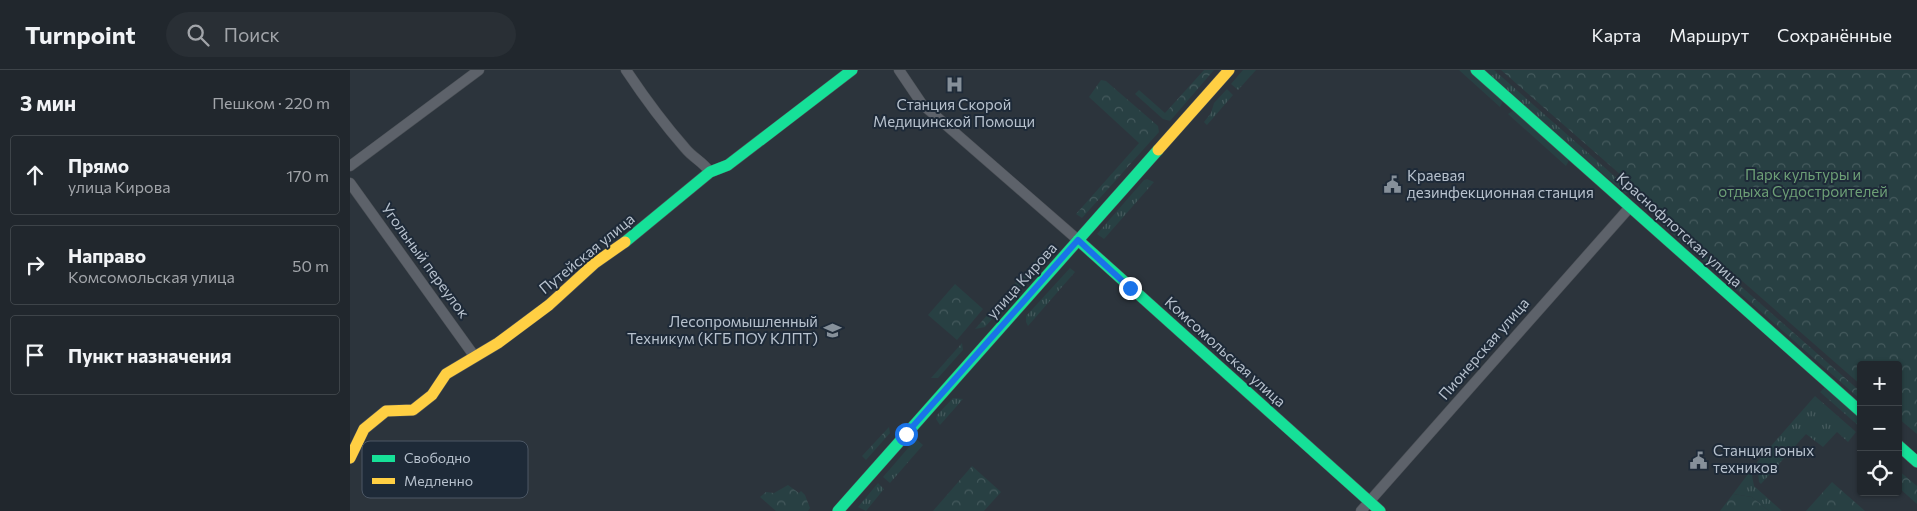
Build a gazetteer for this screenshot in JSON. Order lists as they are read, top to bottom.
{
  "streets": {
    "street": [
      "Краснофлотская улица",
      "Путейская улица",
      "Угольный переулок",
      "улица Кирова",
      "Пионерская улица",
      "Комсомольская улица"
    ]
  },
  "crossings": [
    ["Краснофлотская улица", "Пионерская улица"],
    ["Путейская улица", "Угольный переулок"],
    ["улица Кирова", "Комсомольская улица"],
    ["Пионерская улица", "Комсомольская улица"]
  ],
  "parks": ["Парк культуры и отдыха Судостроителей"],
  "places": {
    "hospital": ["Станция Скорой Медицинской Помощи"],
    "public building": ["Краевая дезинфекционная станция", "Станция юных техников"],
    "school or university": ["Лесопромышленный Техникум (КГБ ПОУ КЛПТ)"]
  },
  "legend": ["Свободно", "Медленно"],
  "page": {
    "header": "Turnpoint",
    "search": "Поиск",
    "nav": ["Карта", "Маршрут", "Сохранённые"],
    "heading": ["3 мин", "Пешком · 220 m"],
    "list": [
      ["Прямо", "улица Кирова", "170 m"],
      ["Направо", "Комсомольская улица", "50 m"],
      "Пункт назначения"
    ],
    "map_buttons": ["+", "−"]
  }
}
